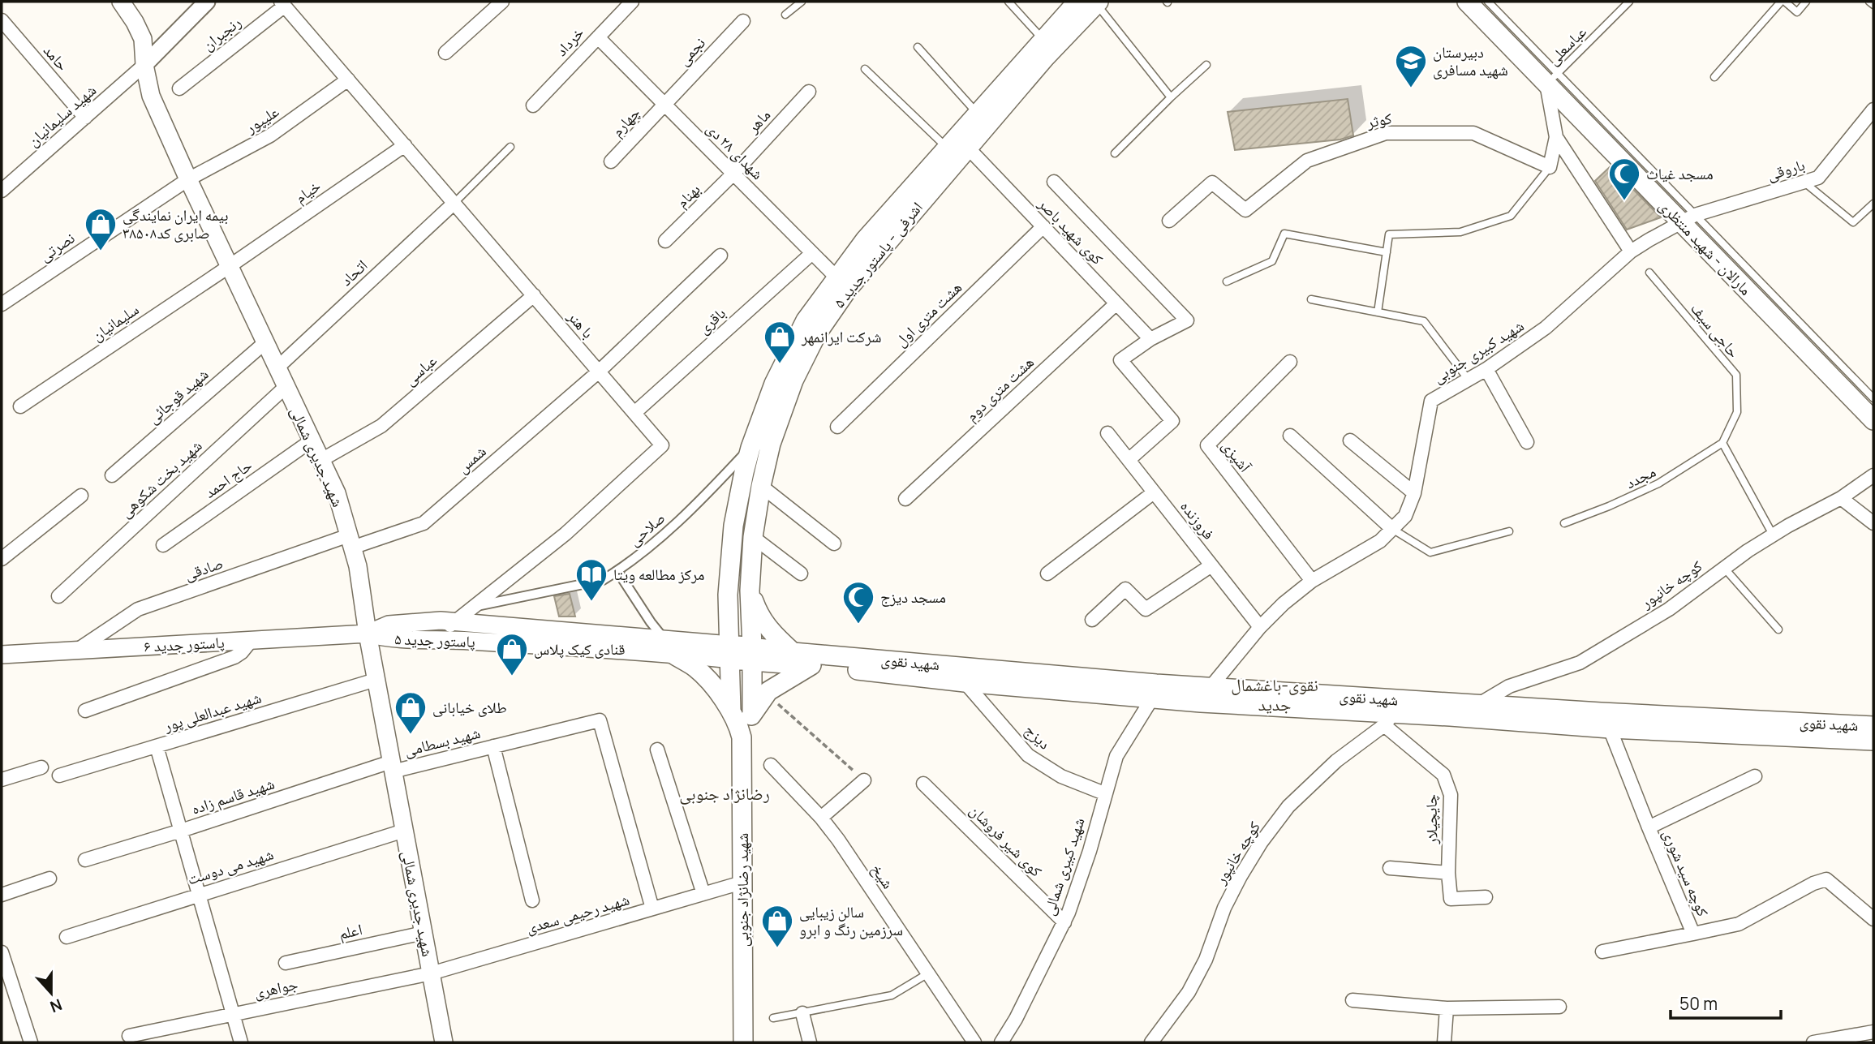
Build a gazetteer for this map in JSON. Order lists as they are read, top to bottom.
{
  "streets": {
    "main road": [
      "مارالان - شهید منتظری",
      "اشرفی - پاستور جدید ۵",
      "شهید جدیری شمالی",
      "پاستور جدید ۵",
      "پاستور جدید ۶",
      "شهید نقوی",
      "شهید رضانژاد جنوبی"
    ],
    "street": [
      "رنجبران",
      "خرداد",
      "نجمی",
      "حامد",
      "شهید سلیمانیان",
      "علیپور",
      "کوثر",
      "ماهر",
      "چهارم",
      "شهدای ۲۸ دی",
      "باروقی",
      "خیام",
      "بهنام",
      "کوی شهید باصر",
      "نصرتی",
      "اتحاد",
      "هشت متری اول",
      "باقری",
      "سلیمانیان",
      "با هنر",
      "شهید کبیری جنوبی",
      "عباسی",
      "هشت متری دوم",
      "شهید قوجائی",
      "آشپزی",
      "شمس",
      "شهید بخت شکوهی",
      "حاج احمد",
      "فروزنده",
      "صلاحی",
      "صادقی",
      "کوچه خانپور",
      "شهید عبدالعلی پور",
      "دیزج",
      "شهید بسطامی",
      "شهید قاسم زاده",
      "چایچیلار",
      "کوی شیر فروشان",
      "شهید می دوست",
      "شهید کبیری شمالی",
      "کوچه سید شوری",
      "شیخ",
      "شهید رحیمی سعدی",
      "اعلم",
      "جواهری"
    ],
    "lane": ["عباسعلی", "حاجی سیف", "مجدد"]
  },
  "crossings": [
    ["رنجبران", "با هنر"],
    ["خرداد", "شهدای ۲۸ دی"],
    ["عباسعلی", "مارالان - شهید منتظری"],
    ["نجمی", "چهارم"],
    ["نجمی", "شهدای ۲۸ دی"],
    ["حامد", "شهید سلیمانیان"],
    ["شهید سلیمانیان", "شهید جدیری شمالی"],
    ["علیپور", "نصرتی"],
    ["علیپور", "با هنر"],
    ["علیپور", "شهید جدیری شمالی"],
    ["ماهر", "شهدای ۲۸ دی"],
    ["ماهر", "بهنام"],
    ["چهارم", "شهدای ۲۸ دی"],
    ["شهدای ۲۸ دی", "بهنام"],
    ["شهدای ۲۸ دی", "اشرفی - پاستور جدید ۵"],
    ["شهدای ۲۸ دی", "باقری"],
    ["باروقی", "مارالان - شهید منتظری"],
    ["باروقی", "شهید کبیری جنوبی"],
    ["خیام", "سلیمانیان"],
    ["خیام", "با هنر"],
    ["خیام", "شهید جدیری شمالی"],
    ["کوی شهید باصر", "اشرفی - پاستور جدید ۵"],
    ["کوی شهید باصر", "هشت متری اول"],
    ["کوی شهید باصر", "هشت متری دوم"],
    ["نصرتی", "شهید جدیری شمالی"],
    ["مارالان - شهید منتظری", "شهید کبیری جنوبی"],
    ["اشرفی - پاستور جدید ۵", "صلاحی"],
    ["اشرفی - پاستور جدید ۵", "پاستور جدید ۵"],
    ["اشرفی - پاستور جدید ۵", "شهید نقوی"],
    ["اتحاد", "با هنر"],
    ["اتحاد", "شهید جدیری شمالی"],
    ["باقری", "با هنر"],
    ["سلیمانیان", "شهید جدیری شمالی"],
    ["با هنر", "عباسی"],
    ["با هنر", "شمس"],
    ["با هنر", "صلاحی"],
    ["با هنر", "پاستور جدید ۵"],
    ["حاجی سیف", "مجدد"],
    ["شهید کبیری جنوبی", "آشپزی"],
    ["شهید کبیری جنوبی", "فروزنده"],
    ["شهید کبیری جنوبی", "شهید نقوی"],
    ["عباسی", "شهید جدیری شمالی"],
    ["شهید قوجائی", "شهید جدیری شمالی"],
    ["شهید جدیری شمالی", "شمس"],
    ["شهید جدیری شمالی", "شهید بخت شکوهی"],
    ["شهید جدیری شمالی", "حاج احمد"],
    ["شهید جدیری شمالی", "صادقی"],
    ["شهید جدیری شمالی", "پاستور جدید ۵"],
    ["شهید جدیری شمالی", "پاستور جدید ۶"],
    ["شهید جدیری شمالی", "شهید عبدالعلی پور"],
    ["شهید جدیری شمالی", "شهید بسطامی"],
    ["شهید جدیری شمالی", "شهید قاسم زاده"],
    ["شهید جدیری شمالی", "شهید می دوست"],
    ["شهید جدیری شمالی", "شهید رحیمی سعدی"],
    ["شهید جدیری شمالی", "اعلم"],
    ["شهید جدیری شمالی", "جواهری"],
    ["شمس", "صادقی"],
    ["صادقی", "پاستور جدید ۶"],
    ["کوچه خانپور", "شهید نقوی"],
    ["کوچه خانپور", "چایچیلار"],
    ["پاستور جدید ۵", "پاستور جدید ۶"],
    ["پاستور جدید ۵", "شهید نقوی"],
    ["شهید نقوی", "دیزج"],
    ["شهید نقوی", "چایچیلار"],
    ["شهید نقوی", "شهید کبیری شمالی"],
    ["شهید نقوی", "کوچه سید شوری"],
    ["دیزج", "شهید کبیری شمالی"],
    ["شهید بسطامی", "شهید قاسم زاده"],
    ["شهید بسطامی", "شهید رحیمی سعدی"],
    ["کوی شیر فروشان", "شهید کبیری شمالی"],
    ["شهید رحیمی سعدی", "جواهری"]
  ],
  "districts": ["نقوی-باغشمال جدید", "رضانژاد جنوبی"],
  "places": {
    "school or university": ["دبیرستان شهید مسافری"],
    "mosque": ["مسجد غیاث", "مسجد دیزج"],
    "shop": [
      "بیمه ایران نمایندگی صابری کد۳۸۵۰۸",
      "شرکت ایرانمهر",
      "قنادی کیک پلاس",
      "طلای خیابانی",
      "سالن زیبایی سرزمین رنگ و ابرو"
    ],
    "library": ["مرکز مطالعه ویتا"]
  },
  "scale_bar": "50 m",
  "north": "bottom"
}
